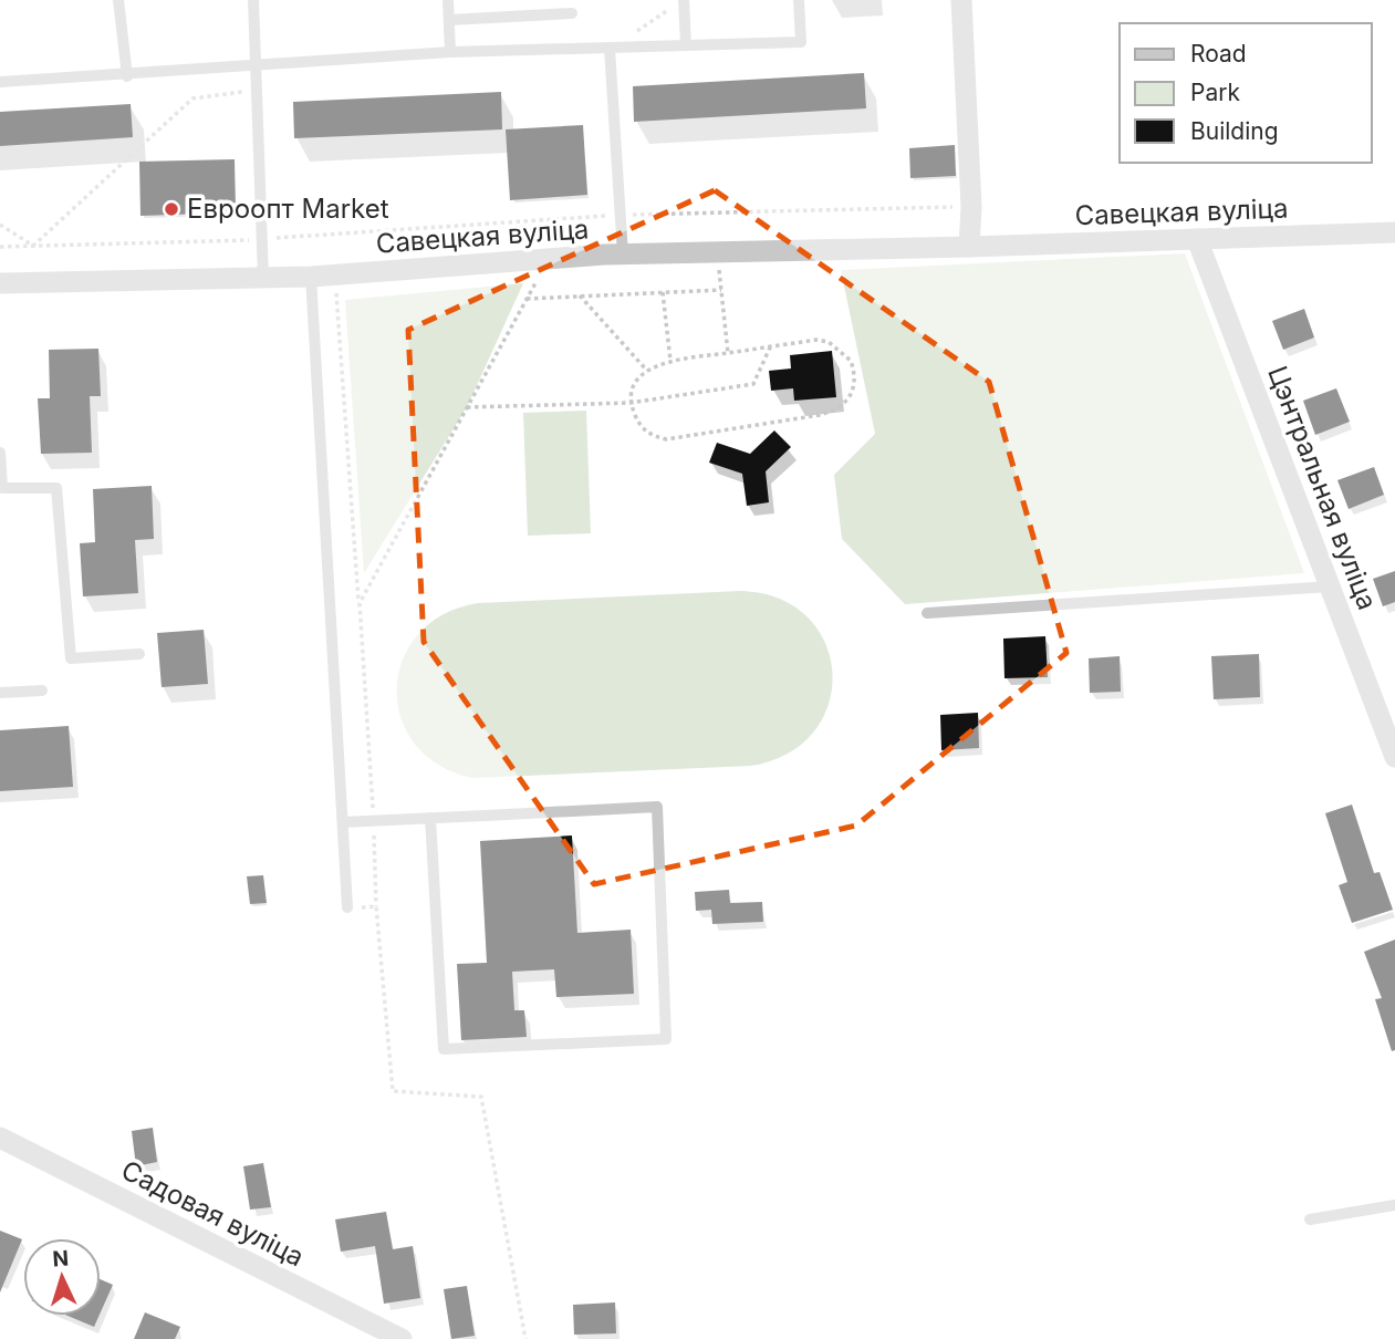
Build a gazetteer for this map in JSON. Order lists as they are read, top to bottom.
{
  "streets": {
    "street": ["Савецкая вуліца", "Цэнтральная вуліца", "Садовая вуліца"]
  },
  "crossings": [
    ["Савецкая вуліца", "Цэнтральная вуліца"]
  ],
  "places": ["Евроопт Market"],
  "legend": ["Road", "Park", "Building"],
  "north": "top"
}
